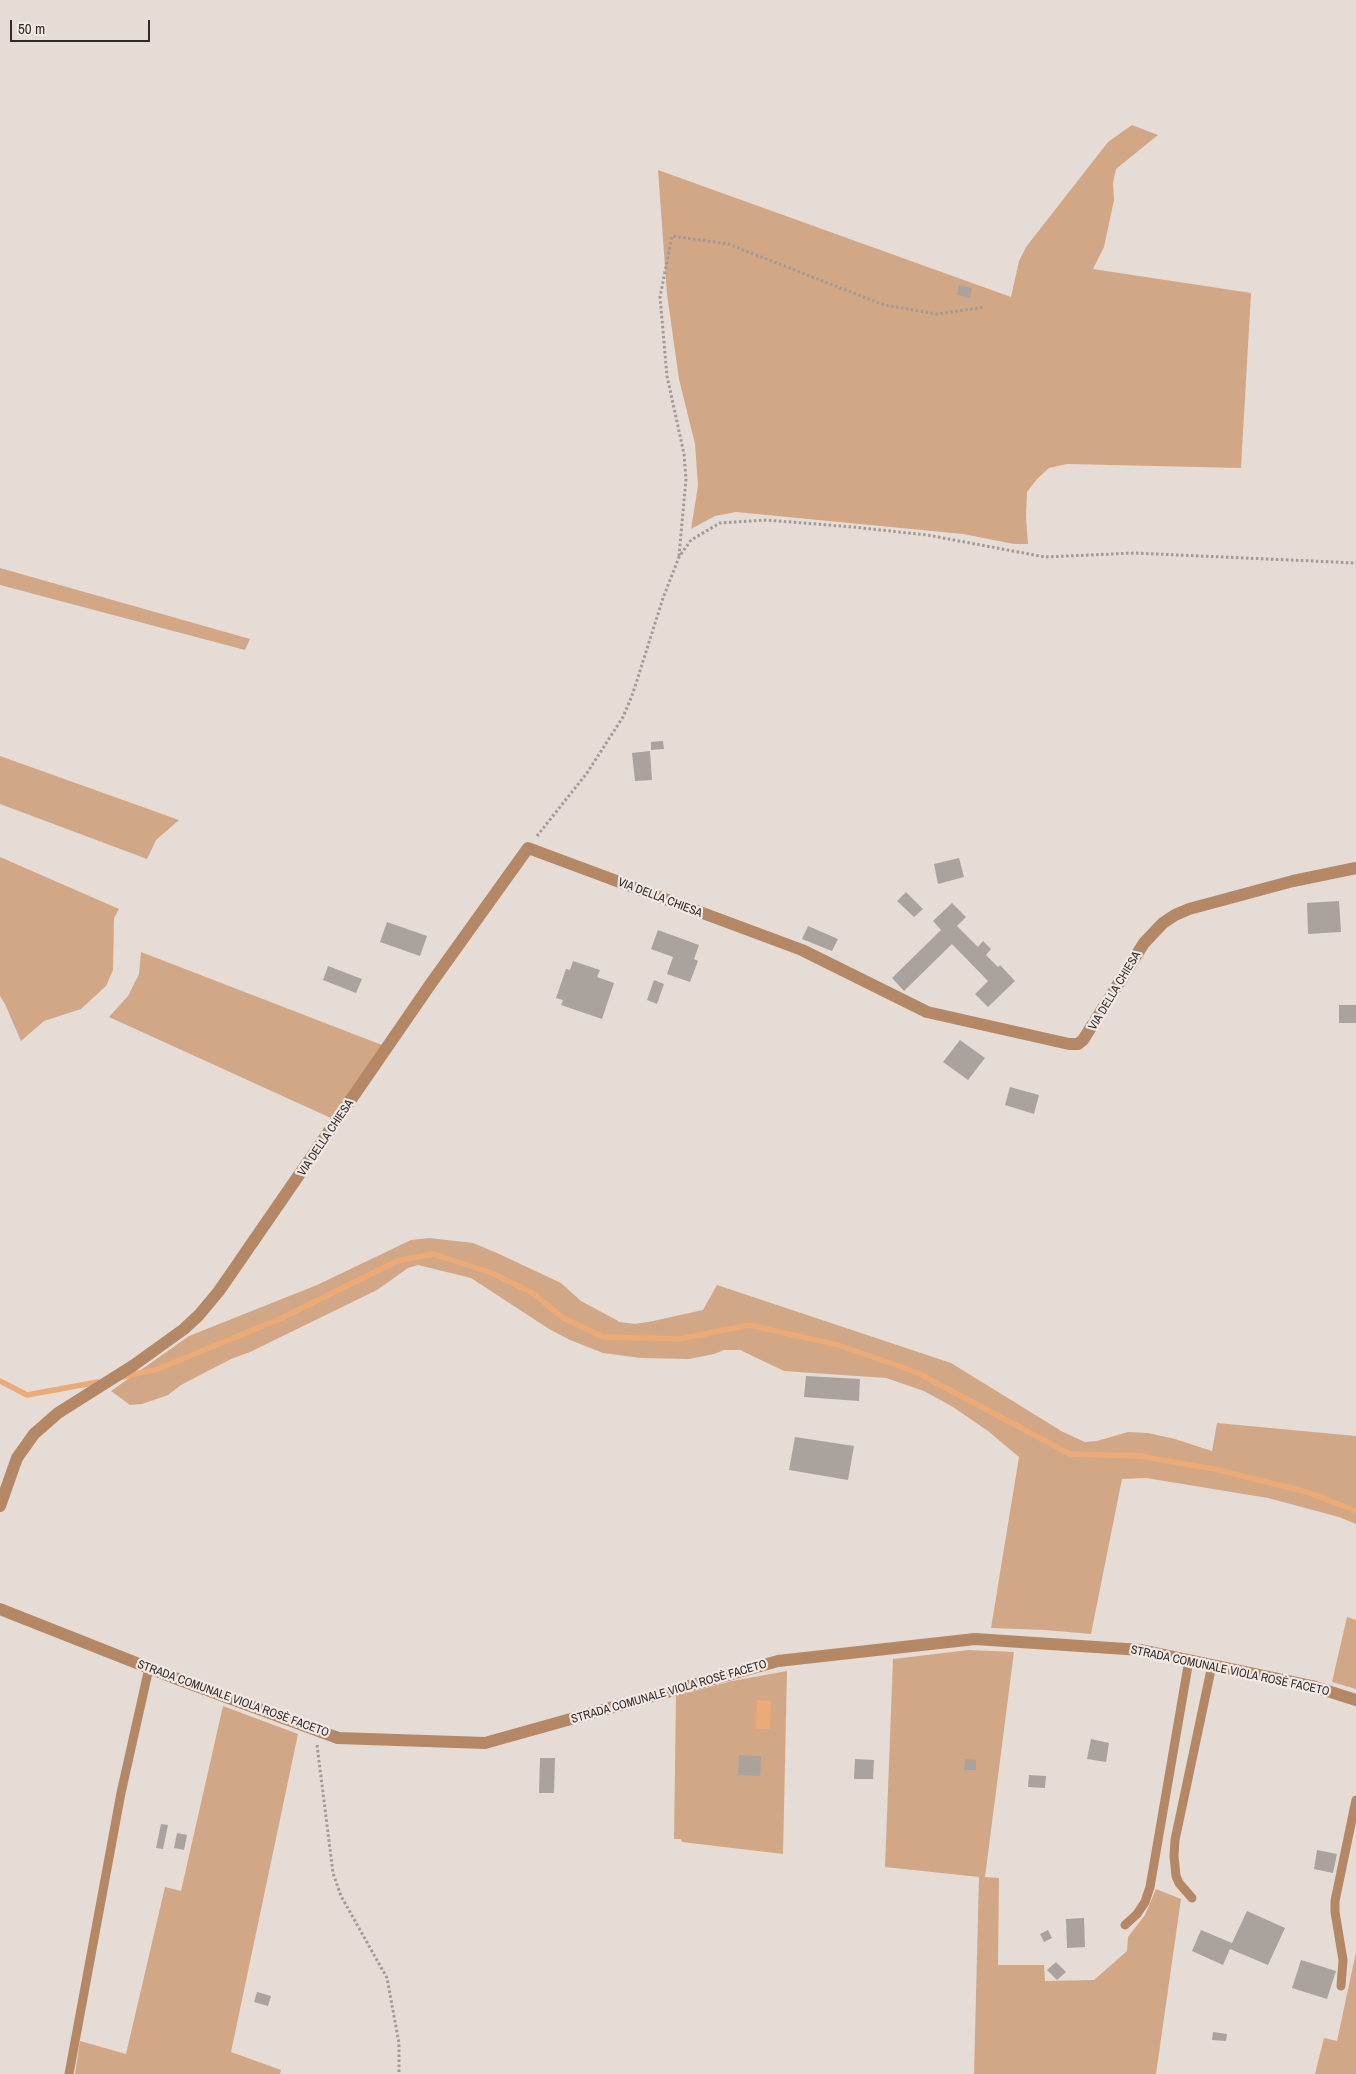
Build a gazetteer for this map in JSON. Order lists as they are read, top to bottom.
{
  "streets": {
    "street": ["VIA DELLA CHIESA", "STRADA COMUNALE VIOLA ROSÈ FACETO"]
  },
  "scale_bar": "50 m"
}
